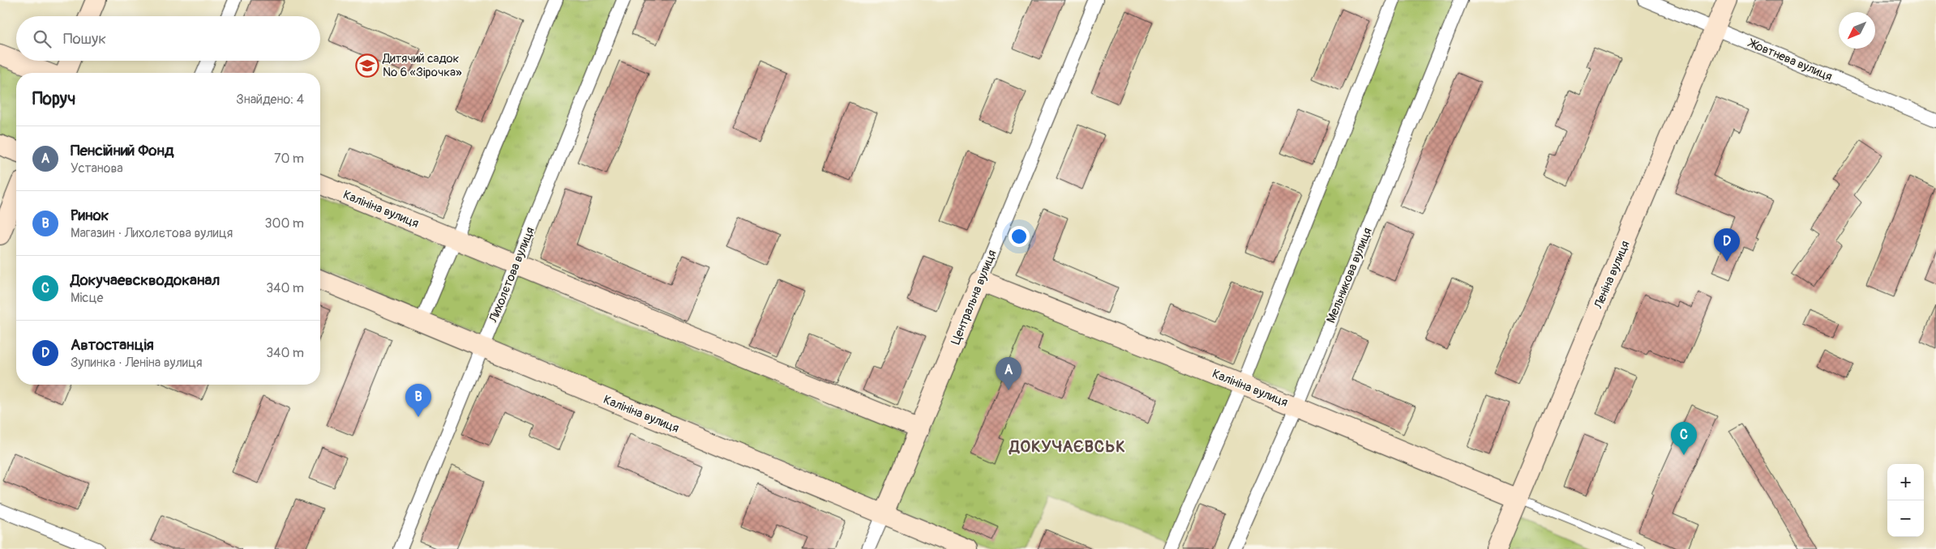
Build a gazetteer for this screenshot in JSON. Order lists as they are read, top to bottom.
{
  "streets": {
    "main road": ["Калініна вулиця", "Леніна вулиця", "Центральна вулиця"],
    "street": ["Жовтнева вулиця", "Лихолєтова вулиця", "Мельникова вулиця"]
  },
  "crossings": [
    ["Жовтнева вулиця", "Леніна вулиця"],
    ["Калініна вулиця", "Лихолєтова вулиця"],
    ["Калініна вулиця", "Леніна вулиця"],
    ["Калініна вулиця", "Мельникова вулиця"],
    ["Калініна вулиця", "Центральна вулиця"]
  ],
  "districts": ["ДОКУЧАЄВСЬК"],
  "places": {
    "school or university": ["Дитячий садок № 6 «Зірочка»"]
  },
  "north": "bottom left",
  "page": {
    "search": "Пошук",
    "heading": ["Поруч", "Знайдено: 4"],
    "list": [
      {
        "mark": "A",
        "name": "Пенсійний Фонд",
        "note": "Установа",
        "value": "70 m"
      },
      {
        "mark": "B",
        "name": "Ринок",
        "note": "Магазин · Лихолєтова вулиця",
        "value": "300 m"
      },
      {
        "mark": "C",
        "name": "Докучаевскводоканал",
        "note": "Місце",
        "value": "340 m"
      },
      {
        "mark": "D",
        "name": "Автостанція",
        "note": "Зупинка · Леніна вулиця",
        "value": "340 m"
      }
    ],
    "pins": [
      "D",
      "A",
      "B",
      "C"
    ],
    "map_buttons": ["+", "−"]
  }
}
